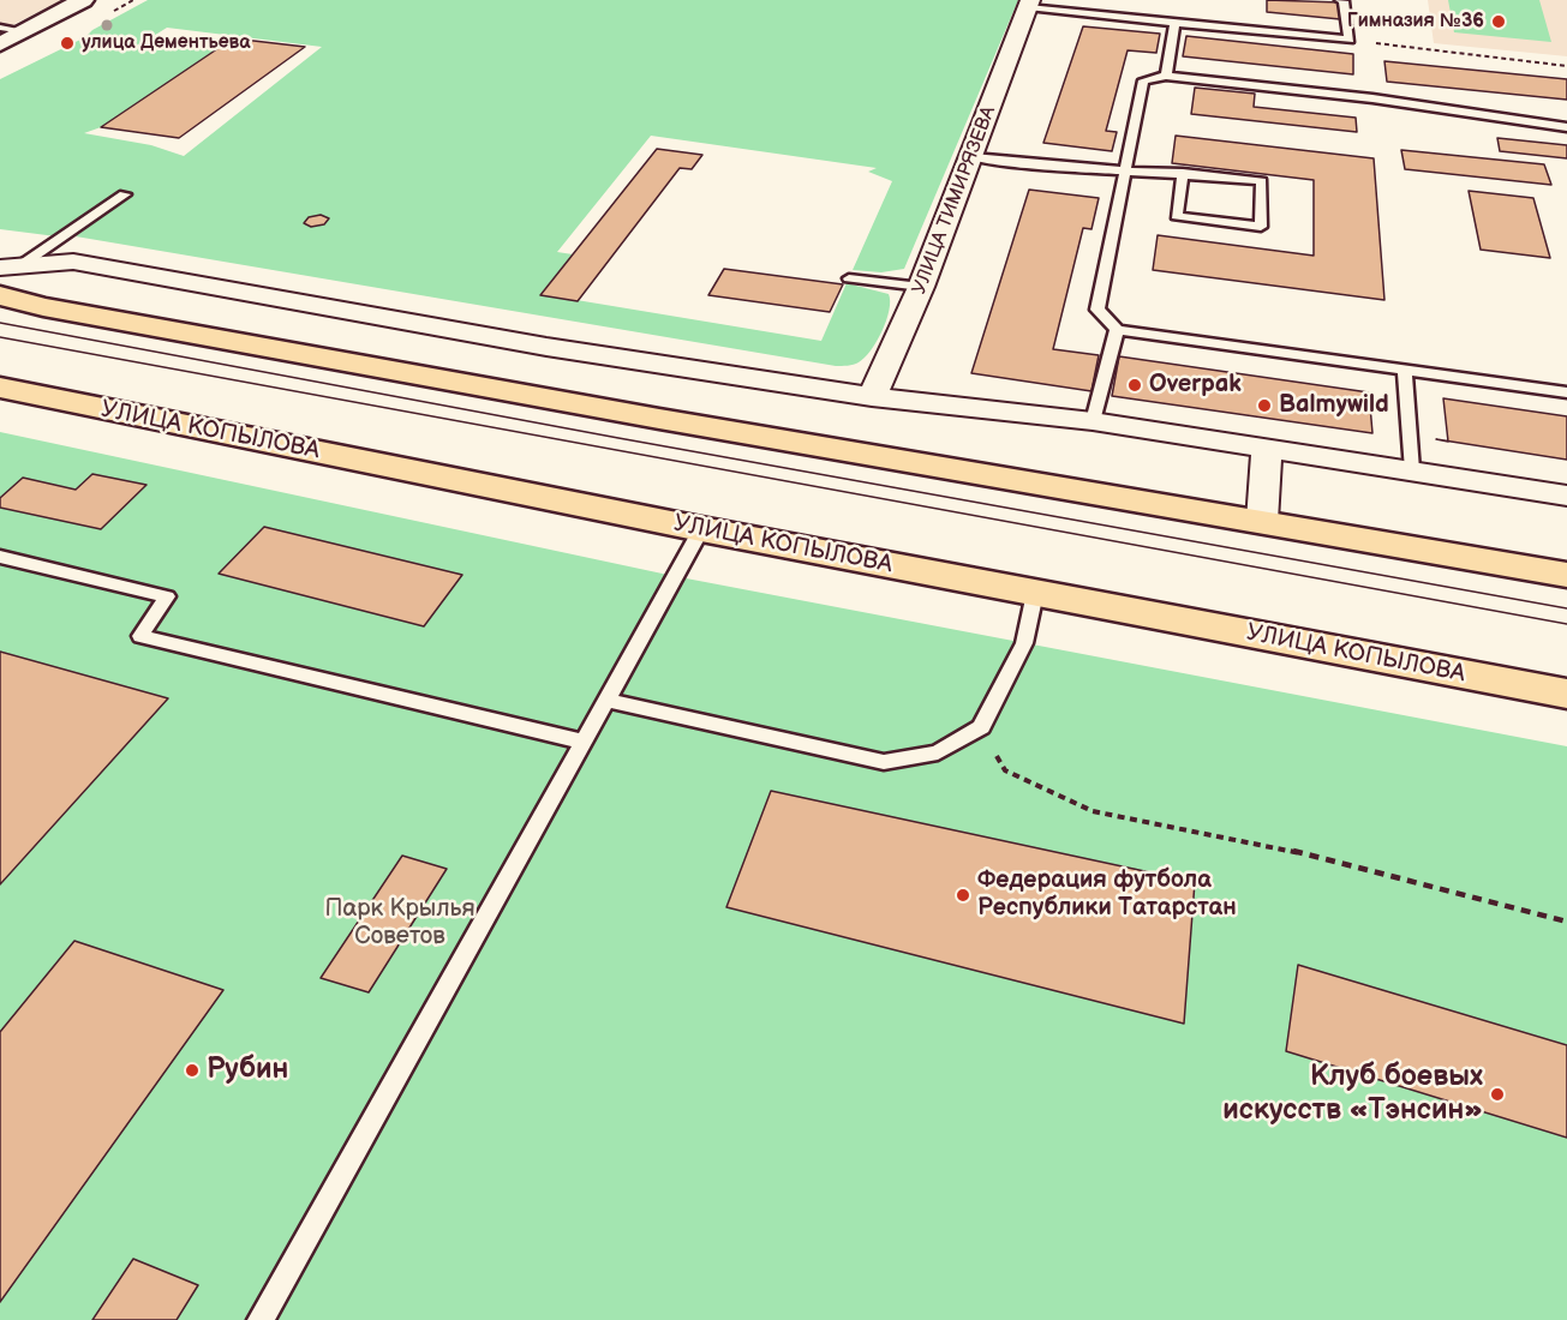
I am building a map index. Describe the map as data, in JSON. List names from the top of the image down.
{
  "streets": {
    "main road": ["УЛИЦА КОПЫЛОВА"],
    "street": ["УЛИЦА ТИМИРЯЗЕВА"]
  },
  "parks": ["Парк Крылья Советов"],
  "places": [
    "Гимназия №36",
    "улица Дементьева",
    "Overpak",
    "Balmywild",
    "Федерация футбола Республики Татарстан",
    "Рубин",
    "Клуб боевых искусств «Тэнсин»"
  ]
}
